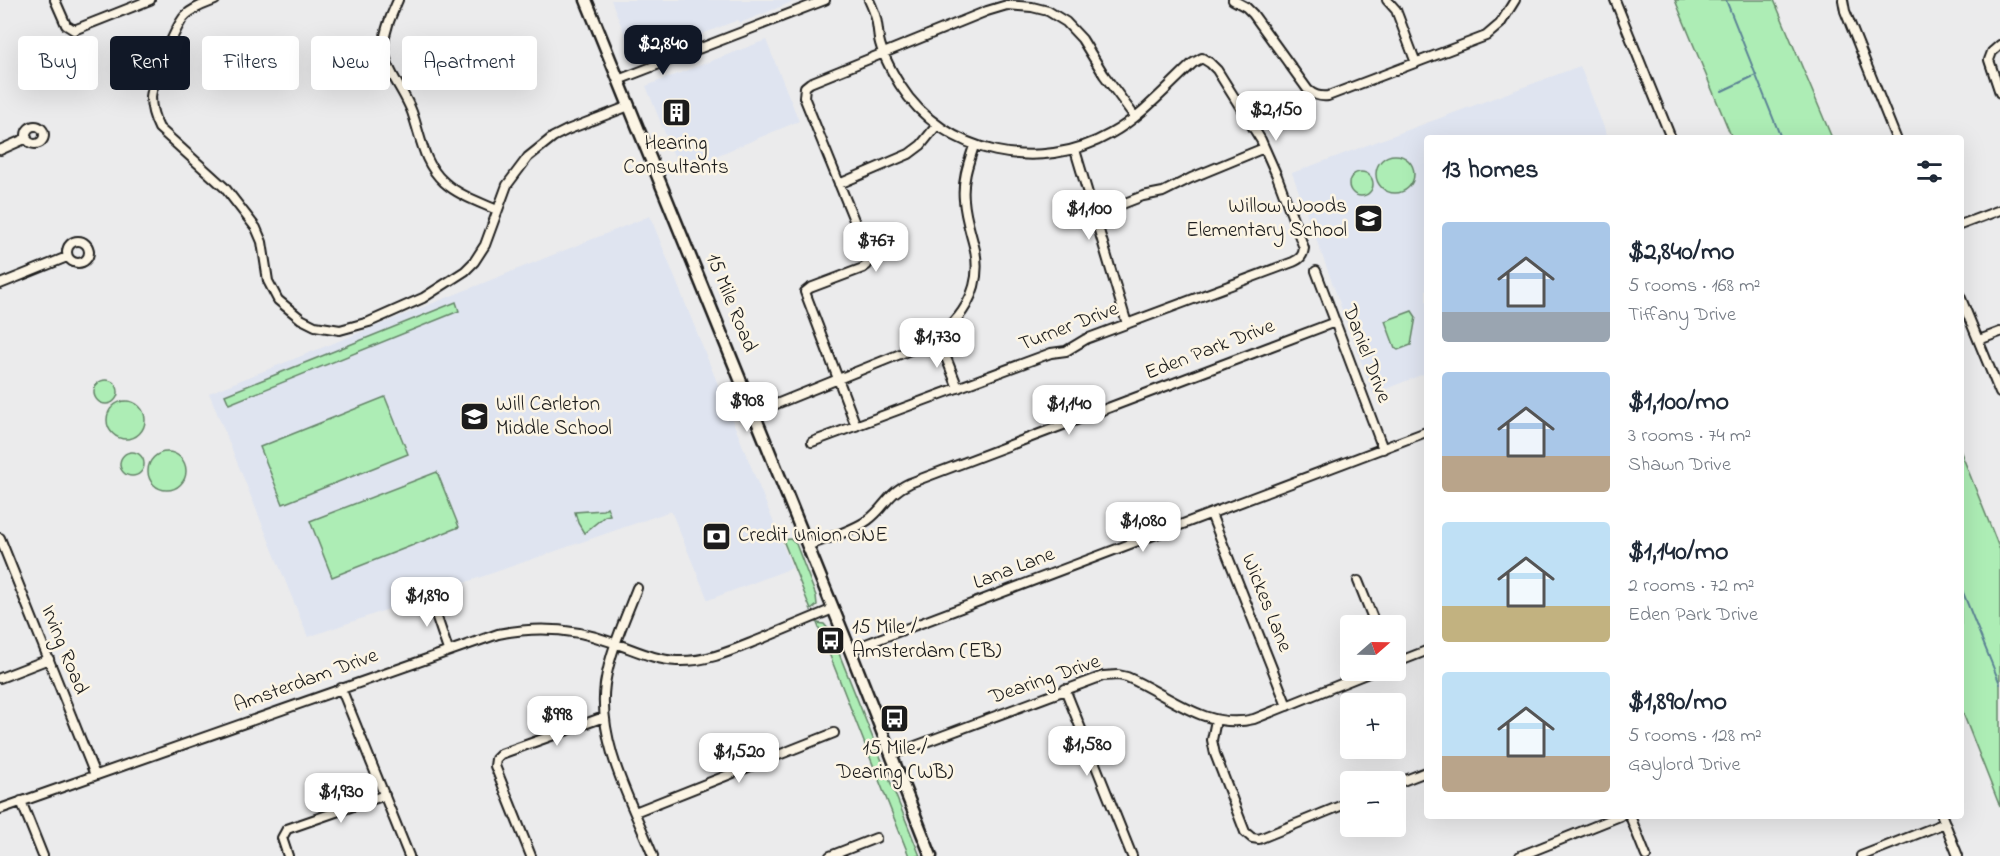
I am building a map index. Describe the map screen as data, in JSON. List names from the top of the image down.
{
  "streets": {
    "main road": ["15 Mile Road"],
    "street": [
      "Turner Drive",
      "Eden Park Drive",
      "Daniel Drive",
      "Lana Lane",
      "Wickes Lane",
      "Irving Road",
      "Dearing Drive",
      "Amsterdam Drive"
    ]
  },
  "crossings": [
    ["15 Mile Road", "Eden Park Drive"],
    ["15 Mile Road", "Lana Lane"],
    ["15 Mile Road", "Dearing Drive"],
    ["15 Mile Road", "Amsterdam Drive"],
    ["Eden Park Drive", "Daniel Drive"],
    ["Daniel Drive", "Lana Lane"],
    ["Lana Lane", "Wickes Lane"],
    ["Wickes Lane", "Dearing Drive"],
    ["Irving Road", "Amsterdam Drive"]
  ],
  "places": {
    "building": ["Hearing Consultants"],
    "school or university": ["Willow Woods Elementary School", "Will Carleton Middle School"],
    "bank": ["Credit Union ONE"],
    "bus stop": ["15 Mile / Amsterdam (EB)", "15 Mile / Dearing (WB)"]
  },
  "north": "right",
  "page": {
    "price": [
      "$2,840",
      "$2,150",
      "$1,100",
      "$767",
      "$1,730",
      "$908",
      "$1,140",
      "$1,080",
      "$1,890",
      "$998",
      "$1,580",
      "$1,520",
      "$1,930"
    ],
    "chip": [
      "Buy",
      "Rent",
      "Filters",
      "New",
      "Apartment"
    ],
    "heading": "13 homes",
    "list": [
      {
        "name": "$2,840/mo",
        "note": "5 rooms · 168 m² · Tiffany Drive"
      },
      {
        "name": "$1,100/mo",
        "note": "3 rooms · 74 m² · Shawn Drive"
      },
      {
        "name": "$1,140/mo",
        "note": "2 rooms · 72 m² · Eden Park Drive"
      },
      {
        "name": "$1,890/mo",
        "note": "5 rooms · 128 m² · Gaylord Drive"
      }
    ],
    "map_buttons": ["+", "−"]
  }
}
